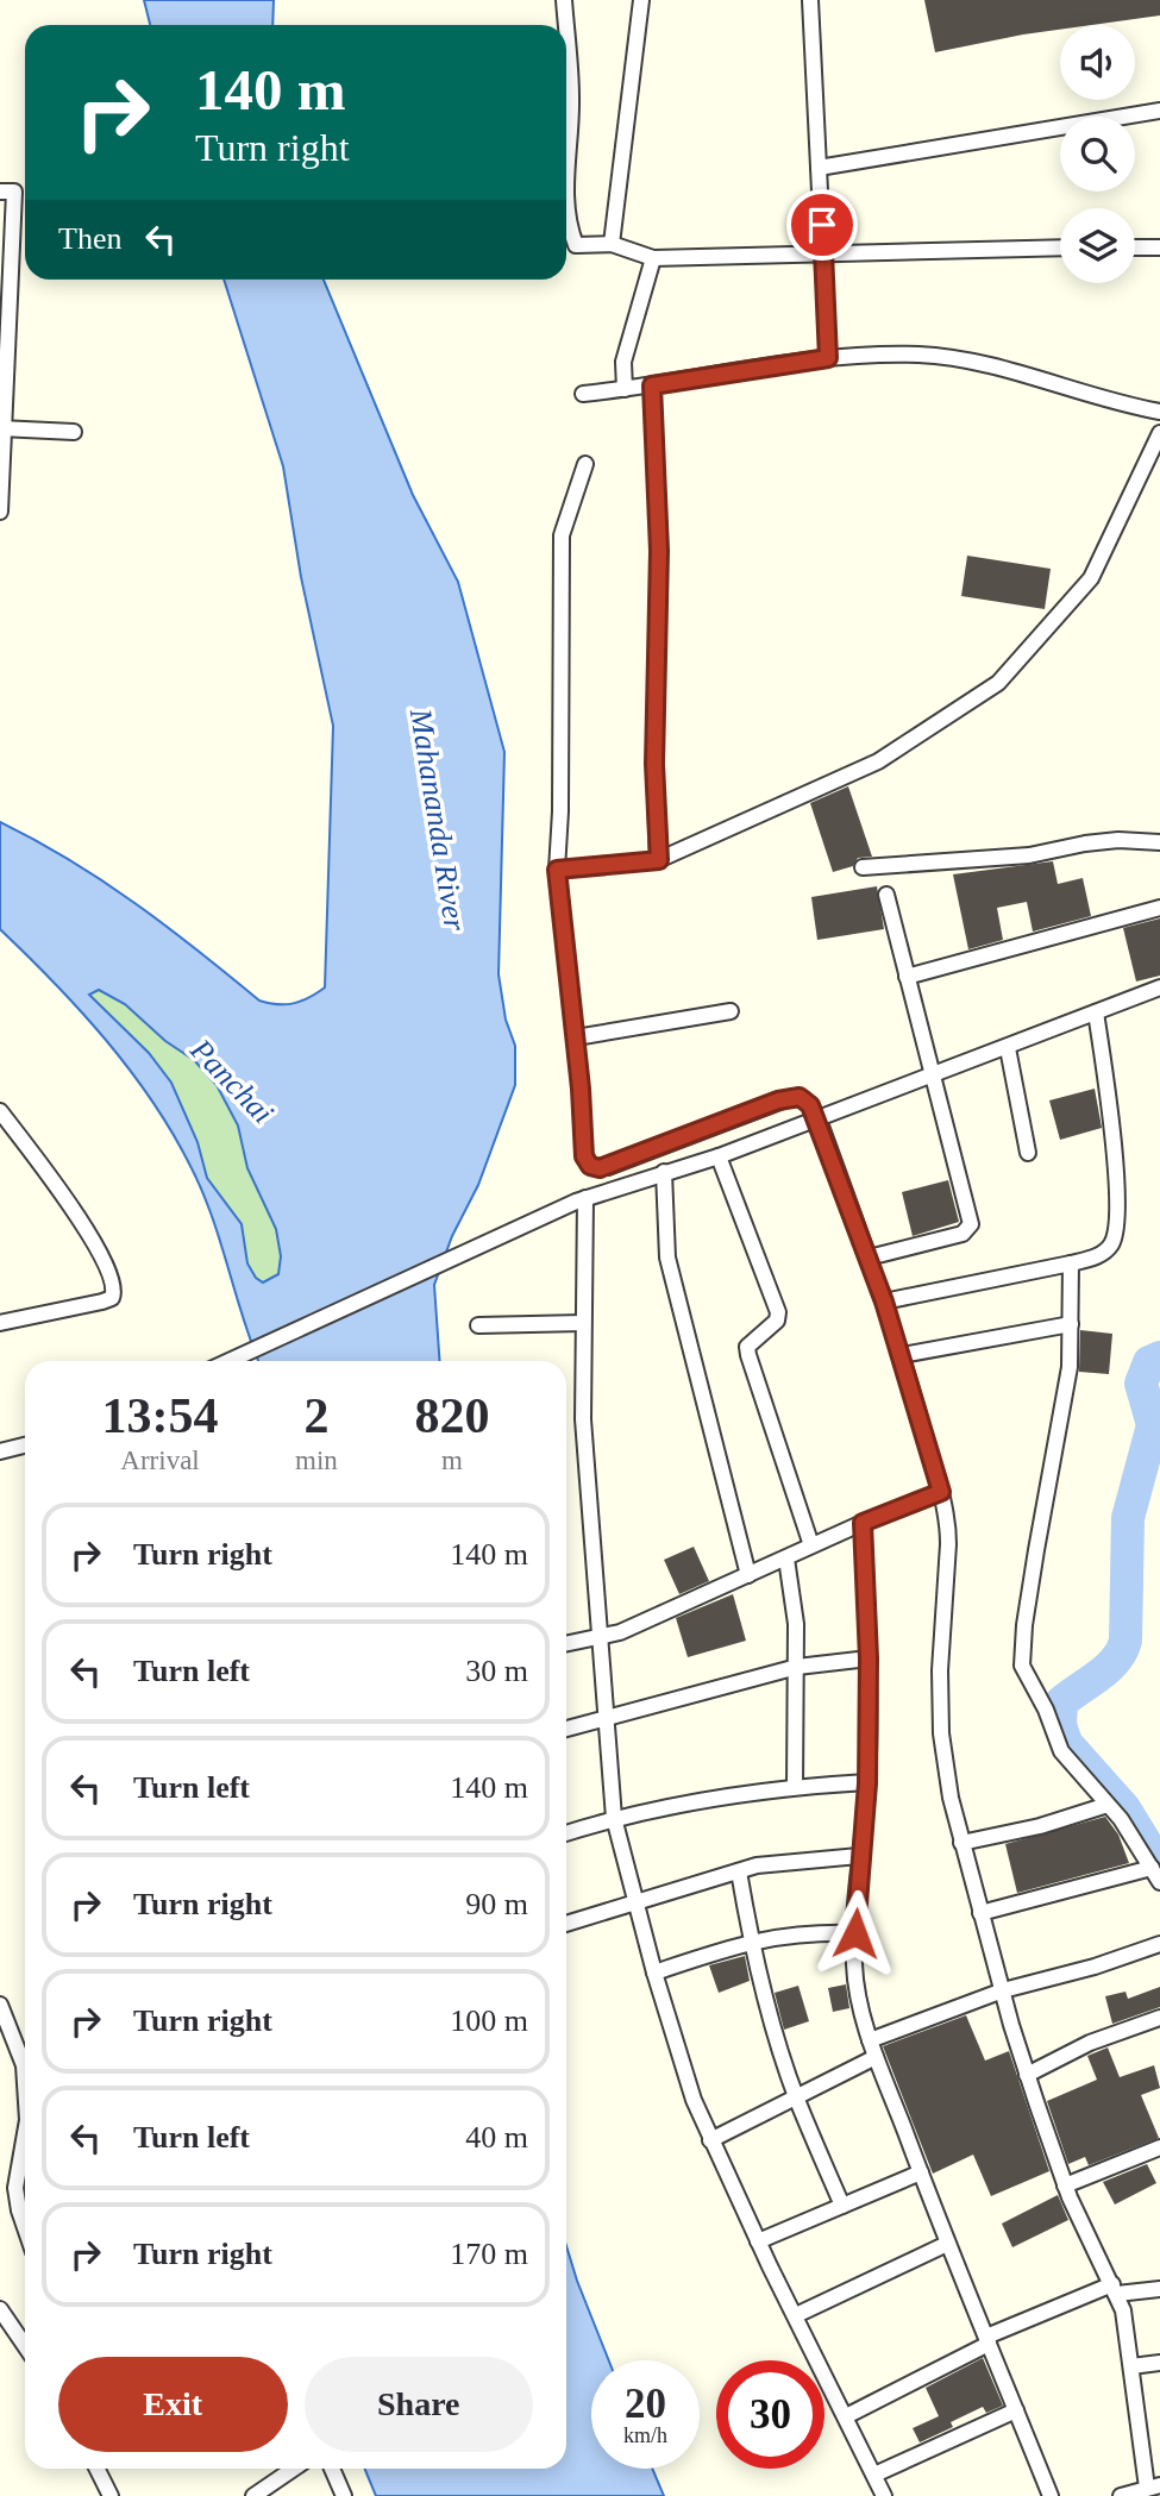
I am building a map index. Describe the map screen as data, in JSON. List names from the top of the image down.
{
  "water": ["Mahananda River", "Panchai"],
  "page": {
    "turn": ["140 m", "Turn right"],
    "then": "Then",
    "eta": [
      "13:54",
      "Arrival",
      "2",
      "min",
      "820",
      "m"
    ],
    "list": [
      {
        "name": "Turn right",
        "value": "140 m"
      },
      {
        "name": "Turn left",
        "value": "30 m"
      },
      {
        "name": "Turn left",
        "value": "140 m"
      },
      {
        "name": "Turn right",
        "value": "90 m"
      },
      {
        "name": "Turn right",
        "value": "100 m"
      },
      {
        "name": "Turn left",
        "value": "40 m"
      },
      {
        "name": "Turn right",
        "value": "170 m"
      }
    ],
    "buttons": ["Exit", "Share"],
    "speed": "20 km/h",
    "limit": "30"
  }
}
